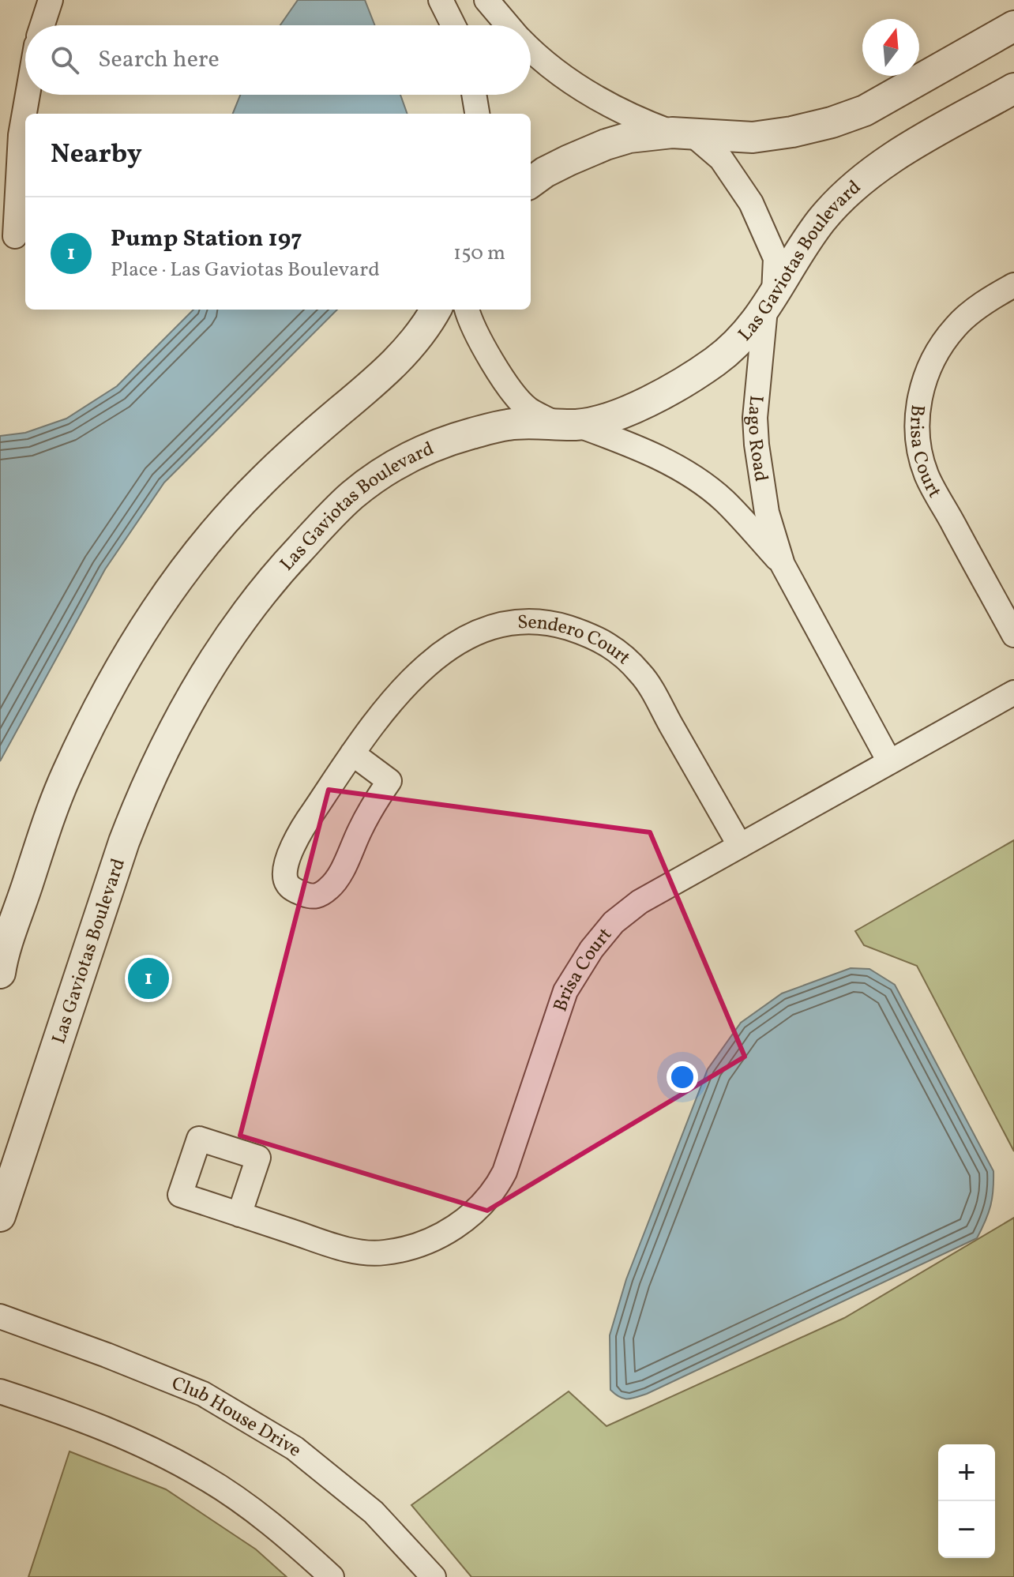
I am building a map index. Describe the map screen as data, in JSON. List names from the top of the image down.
{
  "streets": {
    "street": [
      "Las Gaviotas Boulevard",
      "Lago Road",
      "Brisa Court",
      "Sendero Court",
      "Club House Drive"
    ]
  },
  "crossings": [
    ["Las Gaviotas Boulevard", "Lago Road"],
    ["Lago Road", "Brisa Court"],
    ["Brisa Court", "Sendero Court"]
  ],
  "north": "top",
  "page": {
    "search": "Search here",
    "heading": "Nearby",
    "list": [
      {
        "mark": "1",
        "name": "Pump Station 197",
        "note": "Place · Las Gaviotas Boulevard",
        "value": "150 m"
      }
    ],
    "pins": "1",
    "map_buttons": ["+", "−"]
  }
}
